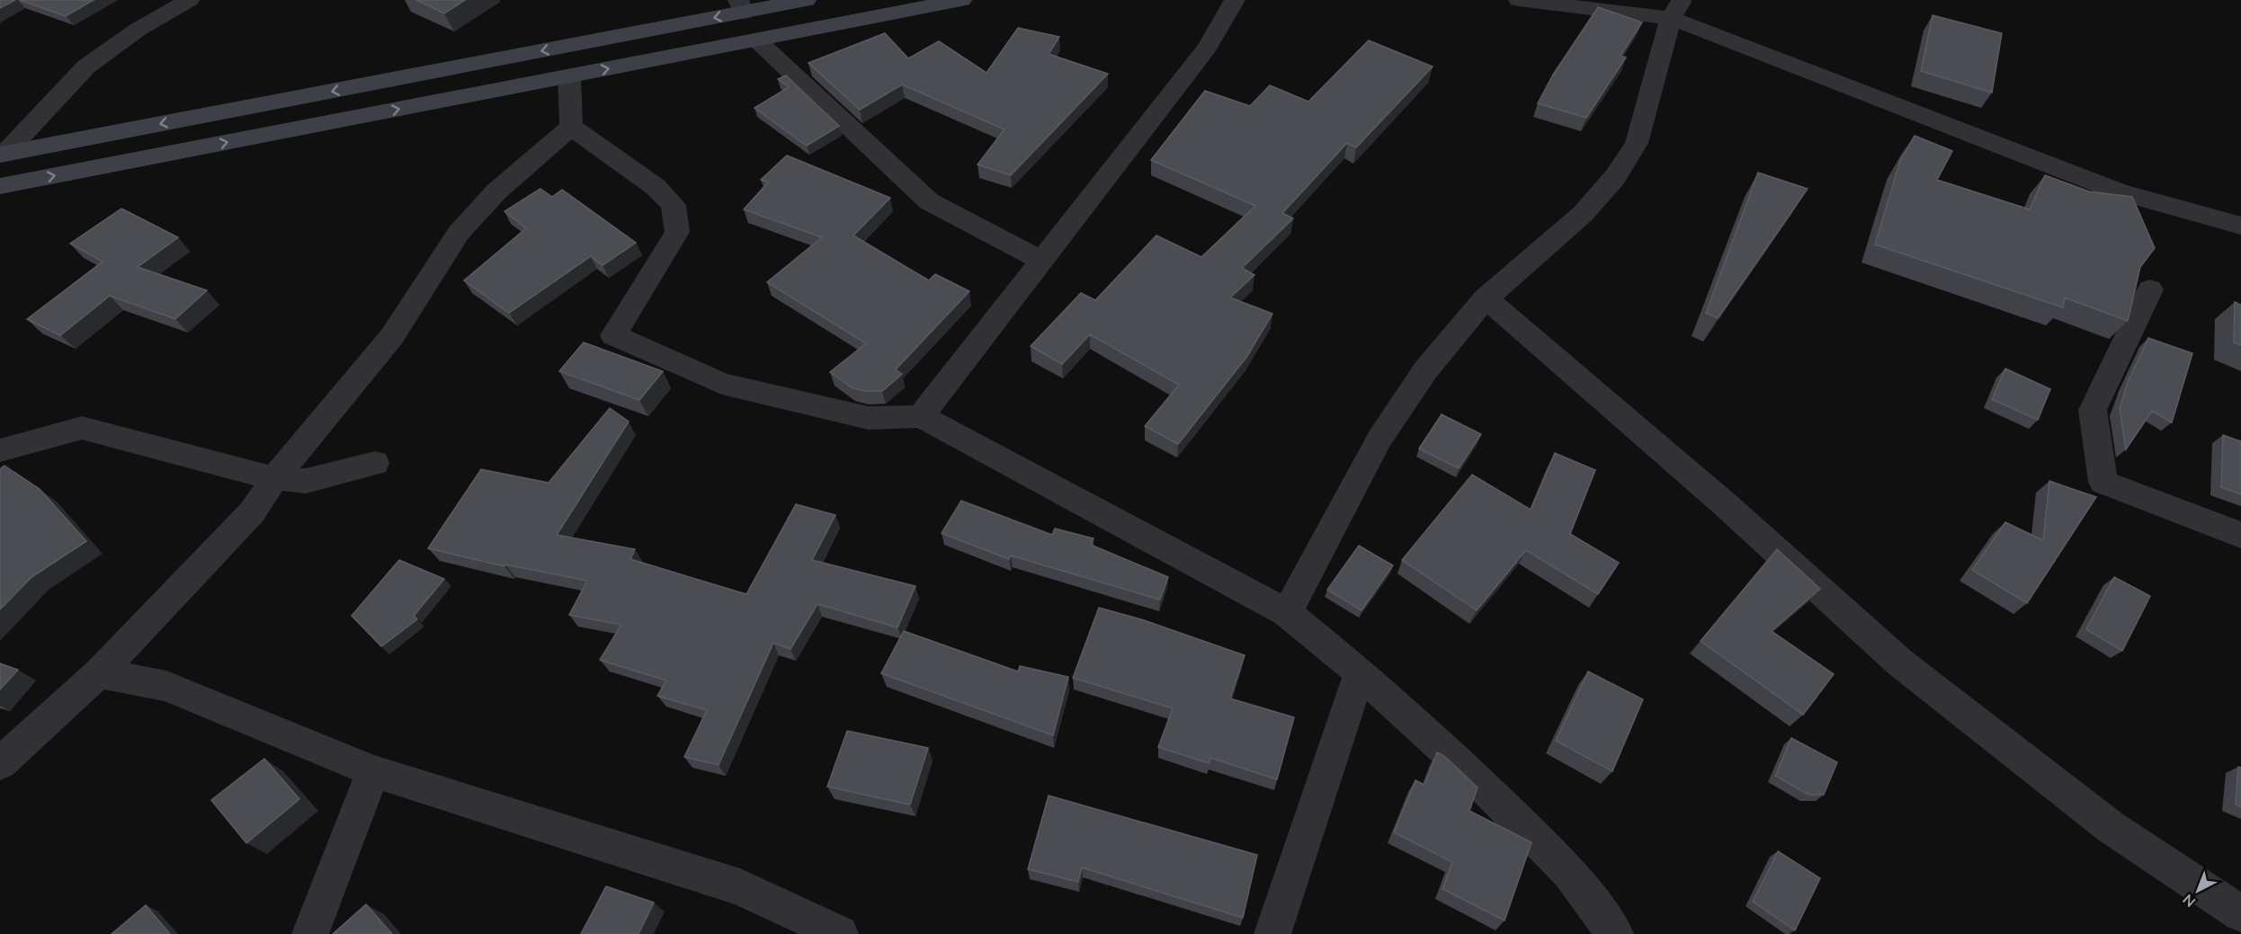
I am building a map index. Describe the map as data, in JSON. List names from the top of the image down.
{
  "north": "bottom left"
}
